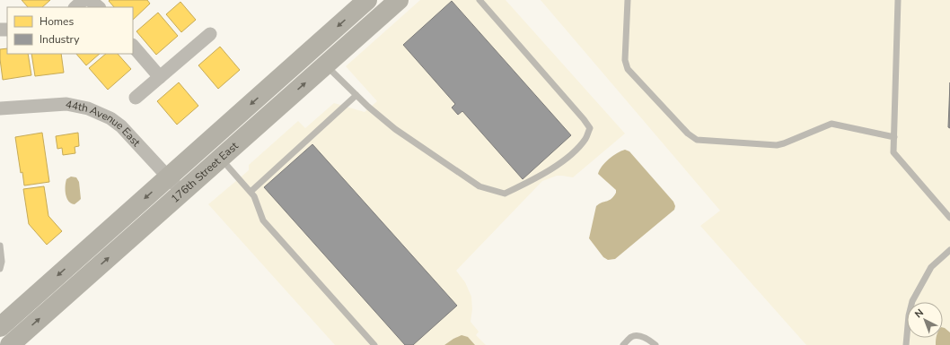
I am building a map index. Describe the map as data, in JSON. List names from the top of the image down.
{
  "streets": {
    "main road": ["176th Street East"],
    "street": ["44th Avenue East"]
  },
  "crossings": [
    ["44th Avenue East", "176th Street East"]
  ],
  "legend": ["Homes", "Industry"],
  "north": "top left"
}
